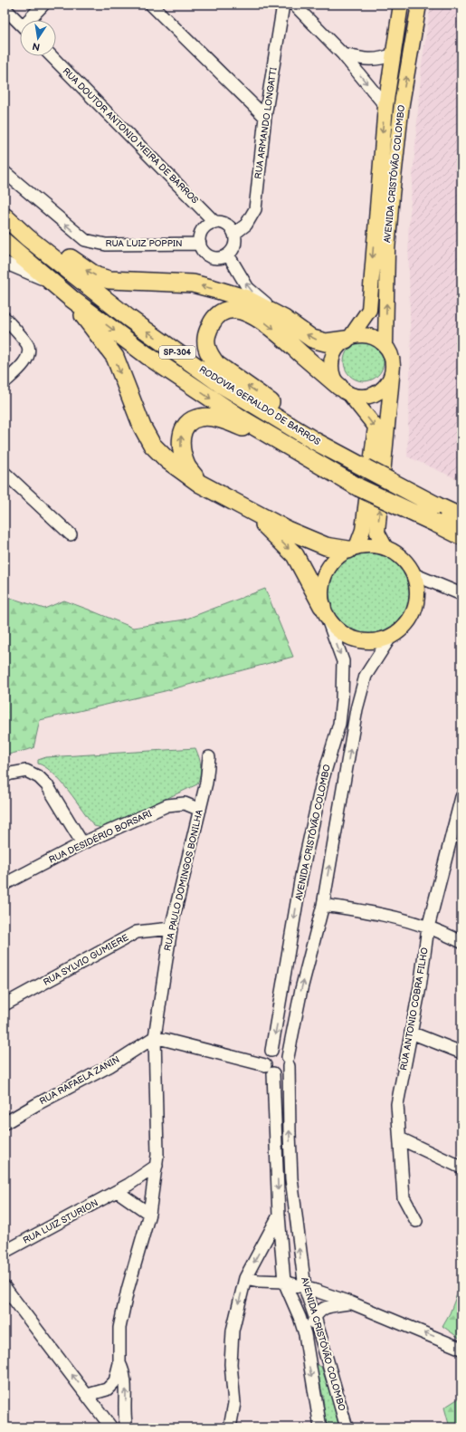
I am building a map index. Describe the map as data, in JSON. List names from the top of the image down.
{
  "streets": {
    "highway": ["SP-304", "RODOVIA GERALDO DE BARROS"],
    "main road": ["AVENIDA CRISTÓVÃO COLOMBO"],
    "street": [
      "RUA ARMANDO LONGATTI",
      "RUA DOUTOR ANTONIO MEIRA DE BARROS",
      "RUA LUIZ POPPIN",
      "RUA DESIDÉRIO BORSARI",
      "RUA PAULO DOMINGOS BONILHA",
      "RUA SYLVIO GUMIERE",
      "RUA ANTONIO COBRA FILHO",
      "RUA RAFAELA ZANIN",
      "RUA LUIZ STURION"
    ]
  },
  "crossings": [
    ["RUA ARMANDO LONGATTI", "RUA DOUTOR ANTONIO MEIRA DE BARROS"],
    ["RUA ARMANDO LONGATTI", "RUA LUIZ POPPIN"],
    ["RUA DOUTOR ANTONIO MEIRA DE BARROS", "RUA LUIZ POPPIN"],
    ["RUA DESIDÉRIO BORSARI", "RUA PAULO DOMINGOS BONILHA"],
    ["RUA PAULO DOMINGOS BONILHA", "RUA SYLVIO GUMIERE"],
    ["RUA PAULO DOMINGOS BONILHA", "RUA RAFAELA ZANIN"],
    ["RUA PAULO DOMINGOS BONILHA", "RUA LUIZ STURION"]
  ],
  "one_way": ["RUA LUIZ POPPIN"],
  "north": "bottom"
}
